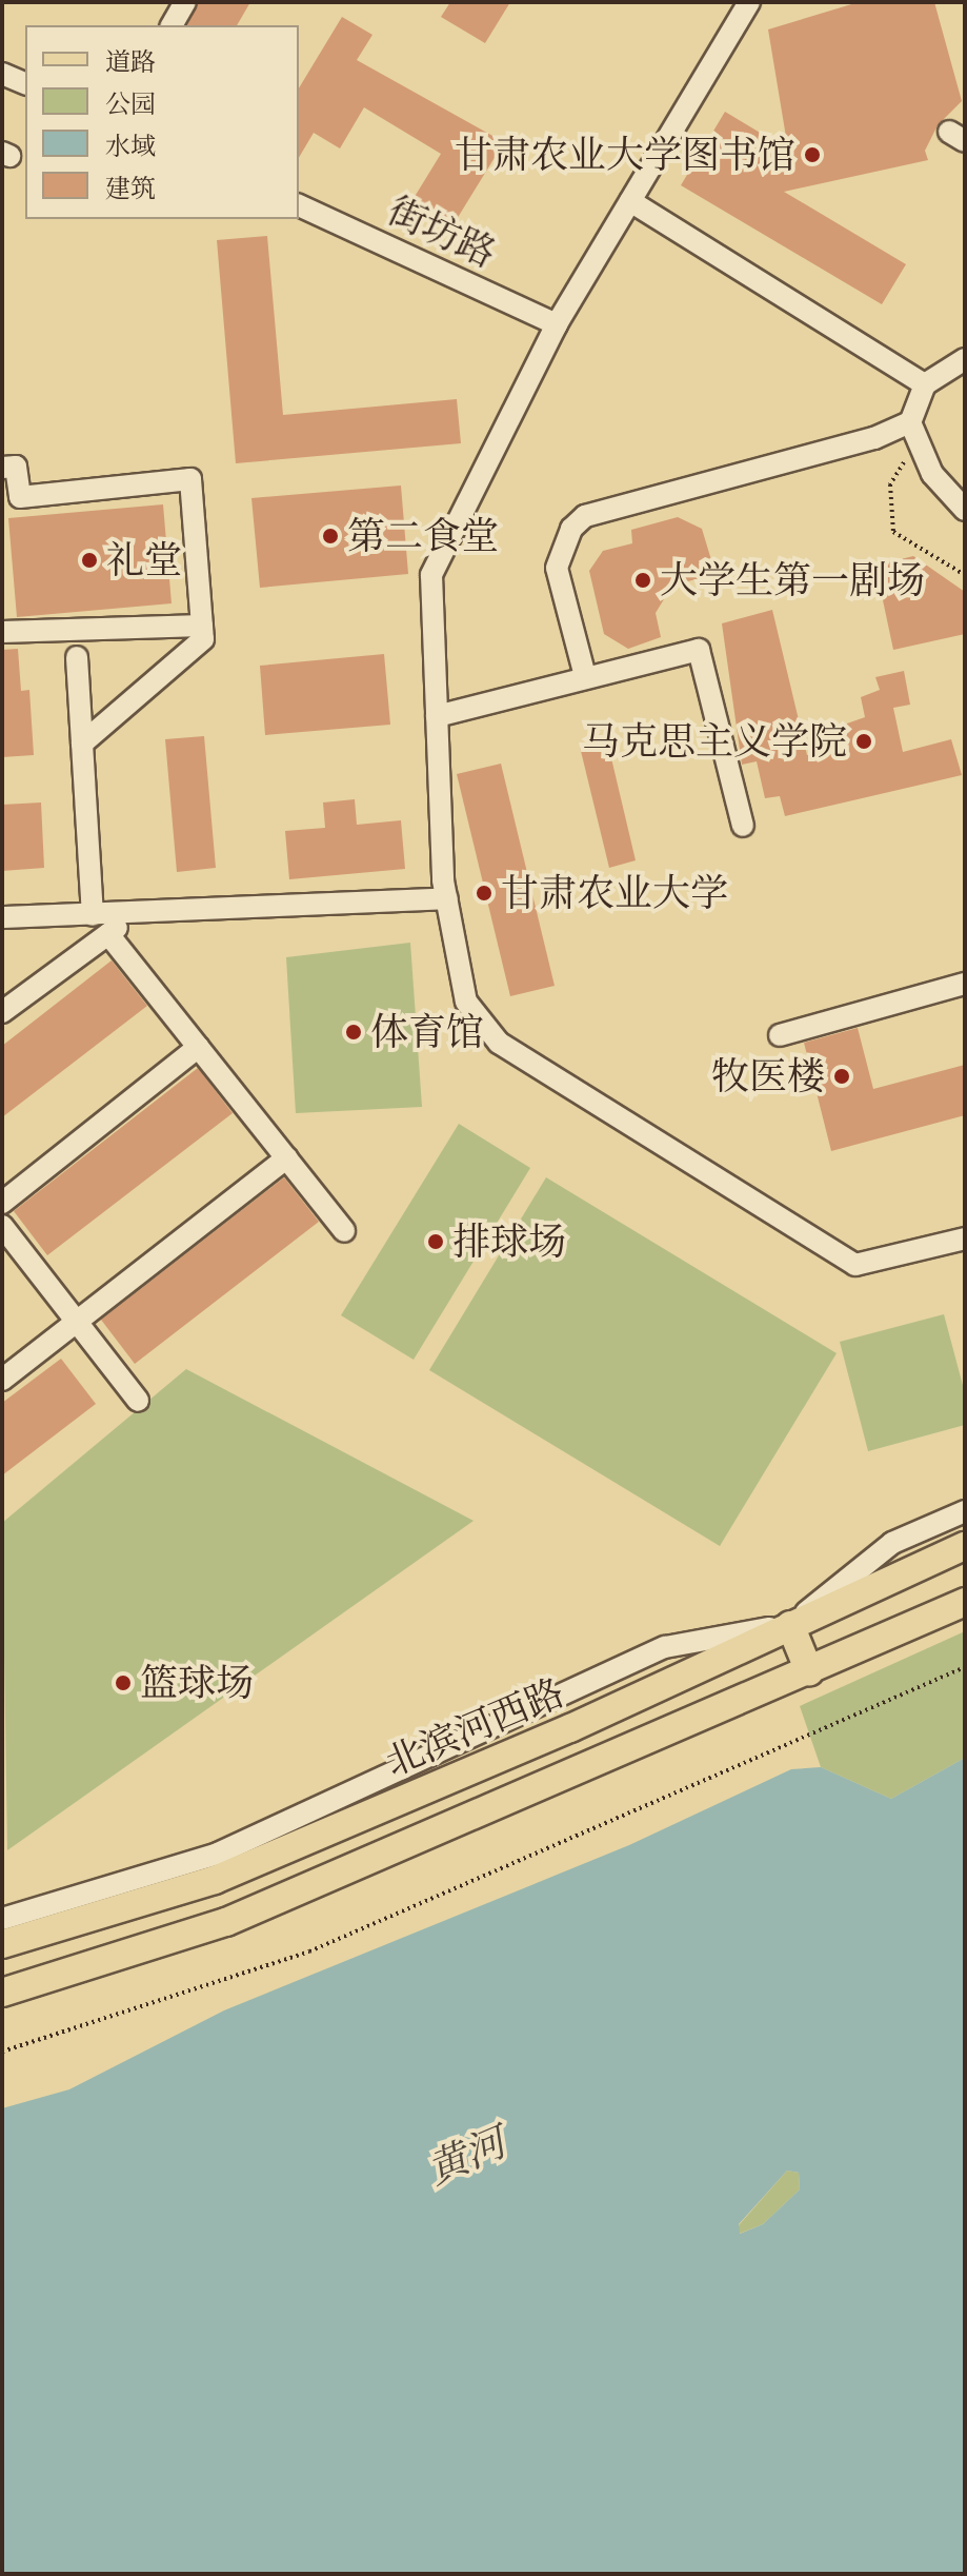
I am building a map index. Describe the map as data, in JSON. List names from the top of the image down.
{
  "streets": {
    "main road": ["北滨河西路"],
    "street": ["街坊路"]
  },
  "water": ["黄河"],
  "places": [
    "甘肃农业大学图书馆",
    "第二食堂",
    "礼堂",
    "大学生第一剧场",
    "马克思主义学院",
    "甘肃农业大学",
    "体育馆",
    "牧医楼",
    "排球场",
    "篮球场"
  ],
  "legend": [
    "道路",
    "公园",
    "水域",
    "建筑"
  ]
}
